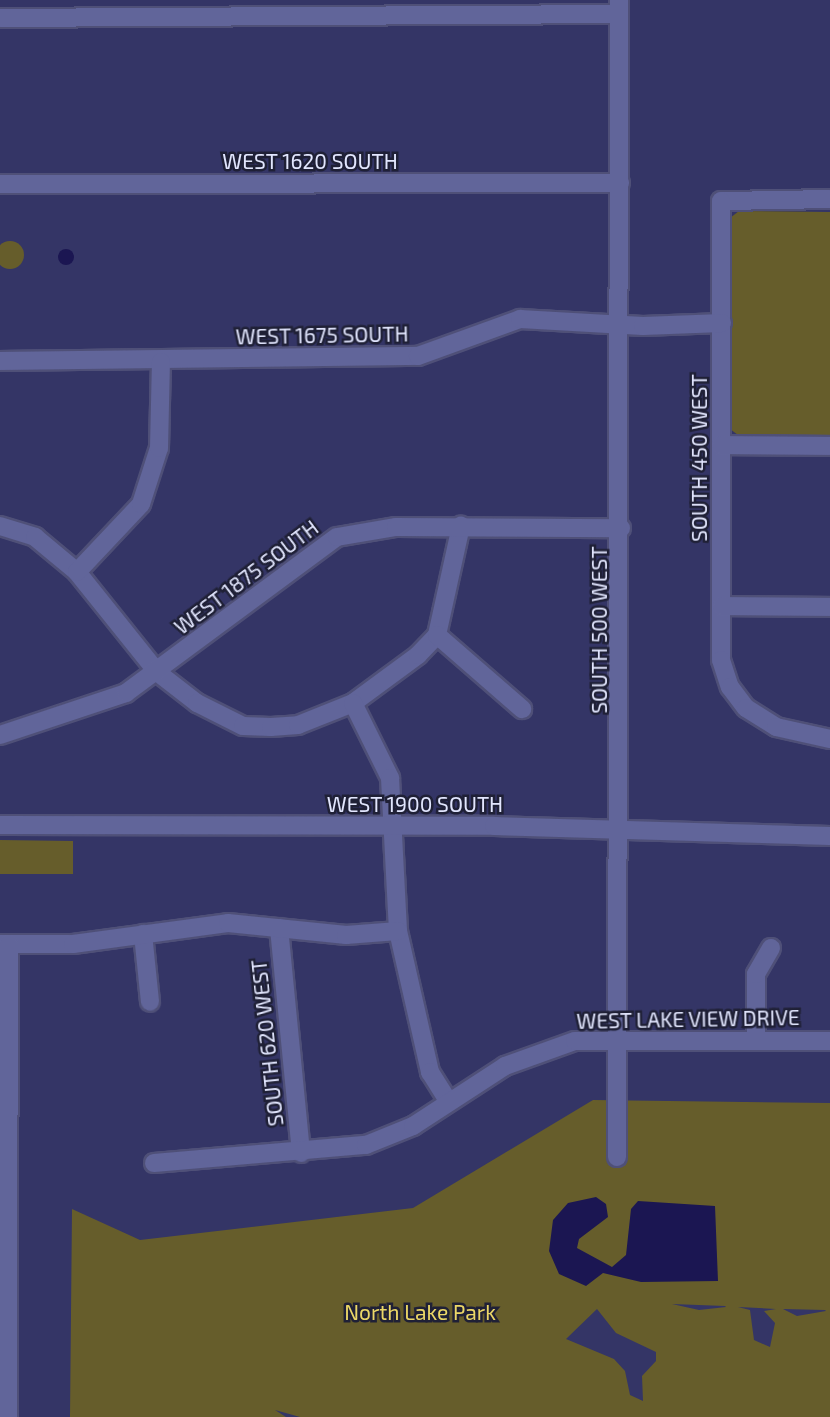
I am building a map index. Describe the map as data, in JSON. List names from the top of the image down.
{
  "streets": {
    "street": [
      "WEST 1620 SOUTH",
      "WEST 1675 SOUTH",
      "SOUTH 450 WEST",
      "WEST 1875 SOUTH",
      "SOUTH 500 WEST",
      "WEST 1900 SOUTH",
      "WEST LAKE VIEW DRIVE",
      "SOUTH 620 WEST"
    ]
  },
  "crossings": [
    ["WEST 1620 SOUTH", "SOUTH 500 WEST"],
    ["WEST 1675 SOUTH", "SOUTH 450 WEST"],
    ["WEST 1675 SOUTH", "SOUTH 500 WEST"],
    ["WEST 1875 SOUTH", "SOUTH 500 WEST"],
    ["SOUTH 500 WEST", "WEST 1900 SOUTH"],
    ["SOUTH 500 WEST", "WEST LAKE VIEW DRIVE"],
    ["WEST LAKE VIEW DRIVE", "SOUTH 620 WEST"]
  ],
  "parks": ["North Lake Park"]
}
